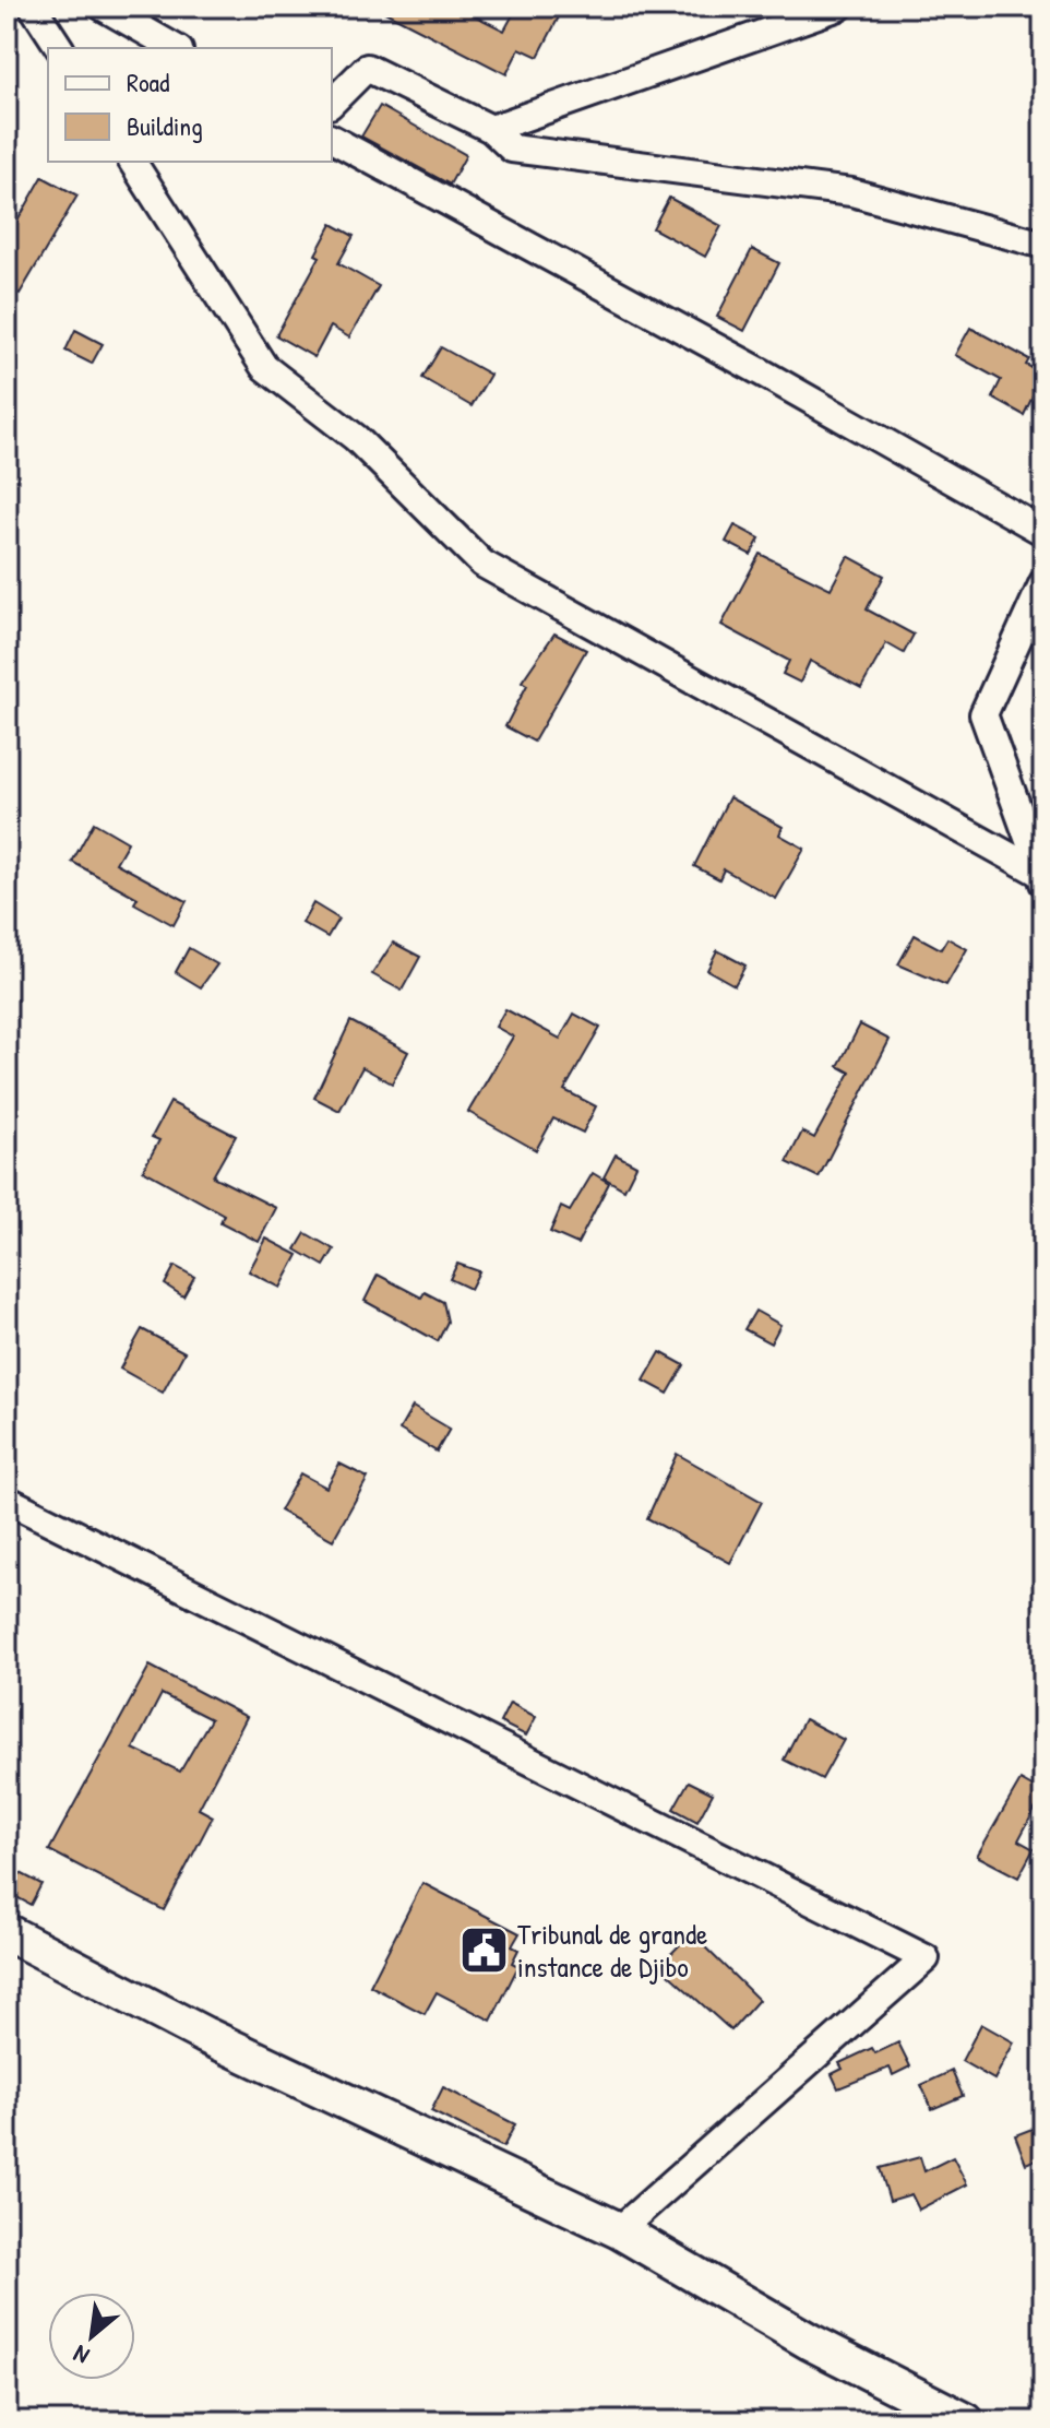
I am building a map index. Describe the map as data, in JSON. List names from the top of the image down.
{
  "places": {
    "public building": ["Tribunal de grande instance de Djibo"]
  },
  "legend": ["Road", "Building"],
  "north": "bottom left"
}
